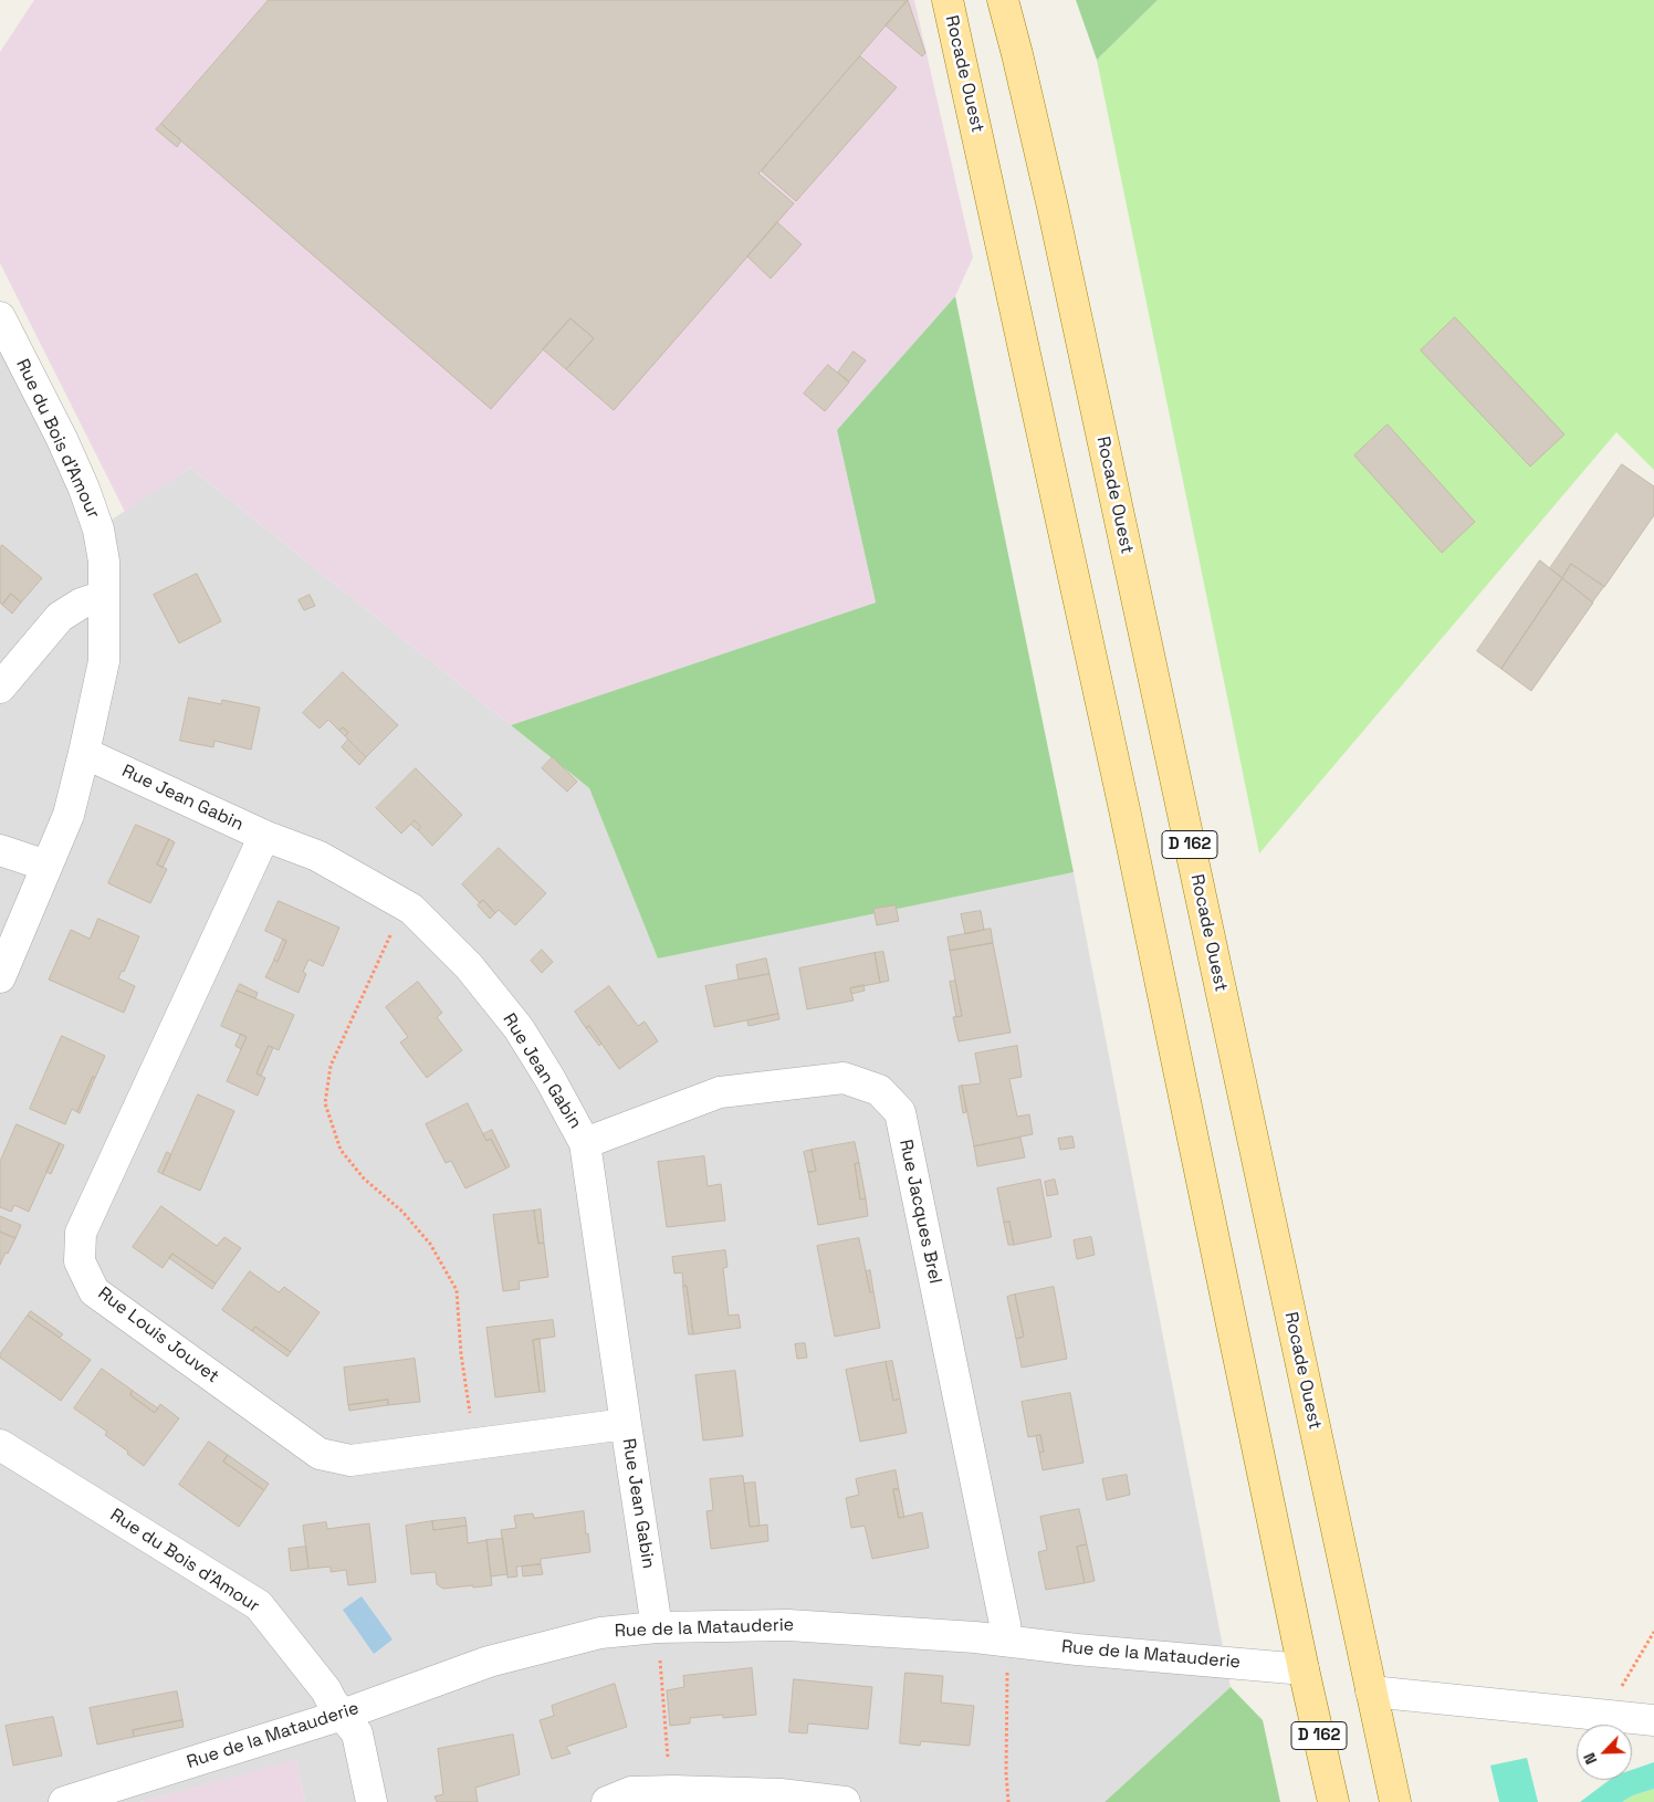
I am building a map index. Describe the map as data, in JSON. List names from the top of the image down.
{
  "streets": {
    "main road": ["Rocade Ouest", "D 162"],
    "street": [
      "Rue du Bois d'Amour",
      "Rue Jean Gabin",
      "Rue Jacques Brel",
      "Rue Louis Jouvet",
      "Rue de la Matauderie"
    ]
  },
  "crossings": [
    ["Rocade Ouest", "Rue de la Matauderie"],
    ["Rue du Bois d'Amour", "Rue Jean Gabin"],
    ["Rue du Bois d'Amour", "Rue de la Matauderie"],
    ["Rue Jean Gabin", "Rue Jacques Brel"],
    ["Rue Jean Gabin", "Rue Louis Jouvet"],
    ["Rue Jean Gabin", "Rue de la Matauderie"],
    ["Rue Jacques Brel", "Rue de la Matauderie"]
  ],
  "north": "bottom left"
}
